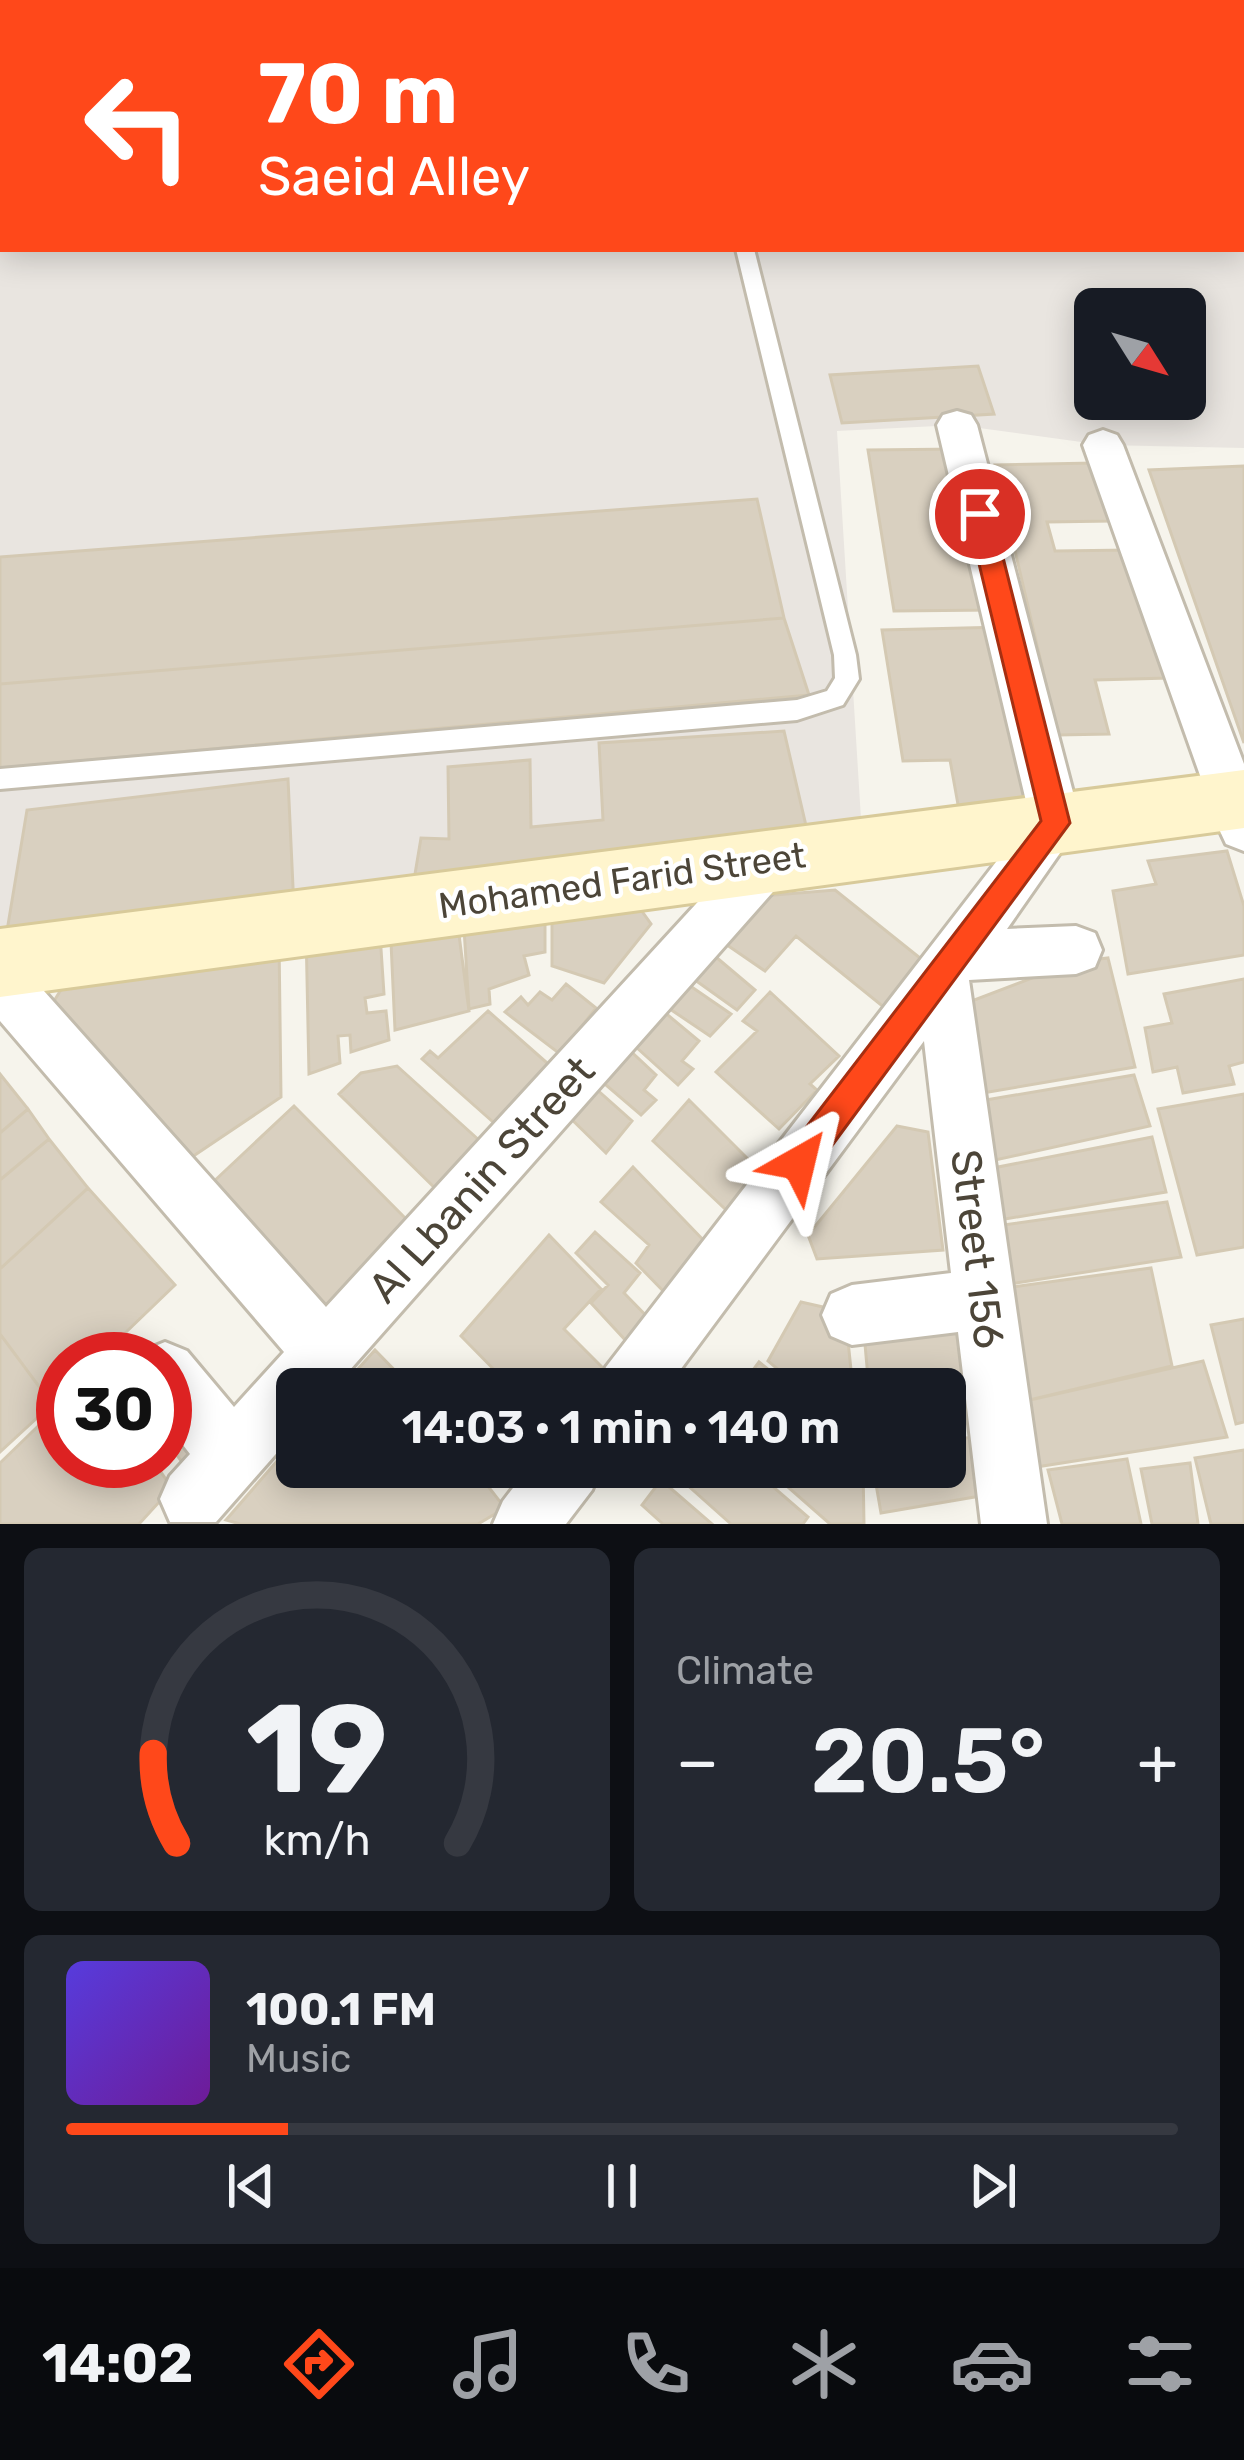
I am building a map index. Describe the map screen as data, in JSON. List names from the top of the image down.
{
  "streets": {
    "street": ["Mohamed Farid Street", "Al Lbanin Street", "Street 156"]
  },
  "crossings": [
    ["Mohamed Farid Street", "Al Lbanin Street"]
  ],
  "north": "bottom right",
  "page": {
    "turn": ["70 m", "Saeid Alley"],
    "limit": "30",
    "trip": "14:03 · 1 min · 140 m",
    "tile": "Climate",
    "heat": ["−", "20.5°", "+"],
    "song": ["100.1 FM", "Music"],
    "tabs": "14:02",
    "gauge": ["19", "km/h"]
  }
}
